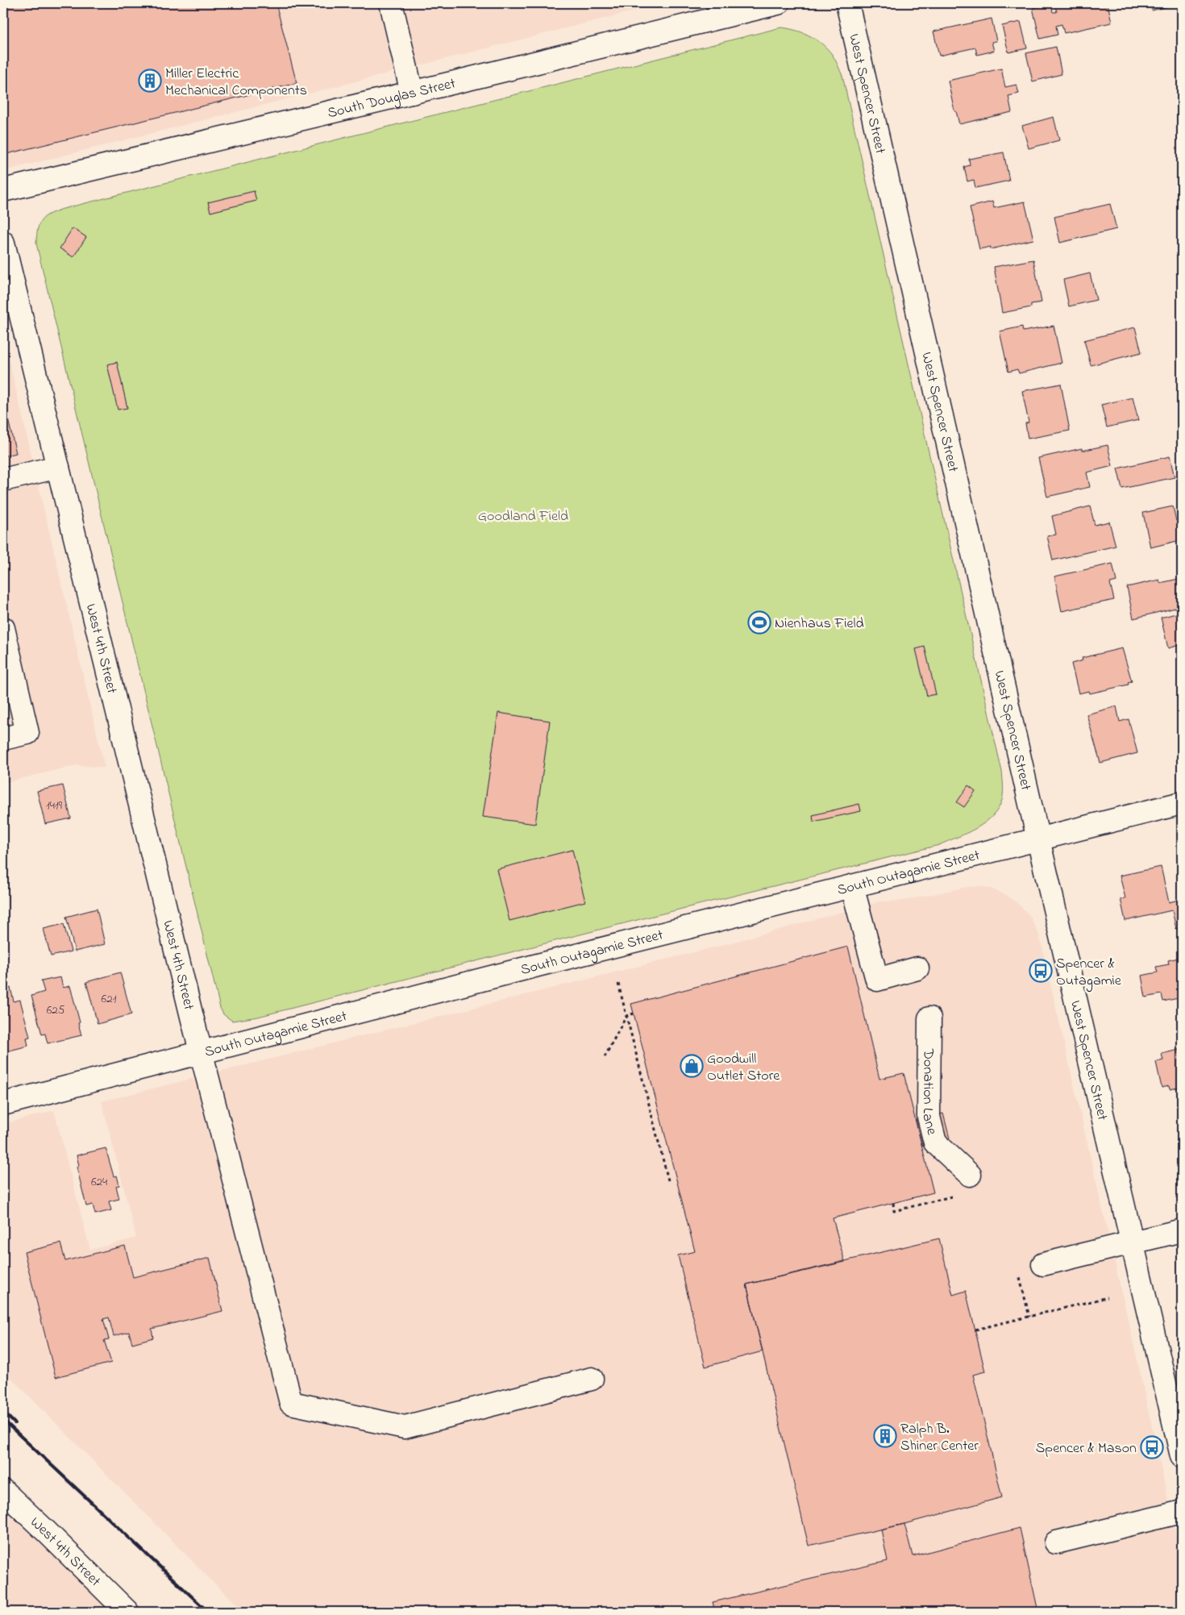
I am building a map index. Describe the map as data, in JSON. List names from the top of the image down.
{
  "streets": {
    "street": [
      "West Spencer Street",
      "South Douglas Street",
      "West 4th Street",
      "South Outagamie Street",
      "Donation Lane"
    ]
  },
  "crossings": [
    ["West Spencer Street", "South Outagamie Street"],
    ["West 4th Street", "South Outagamie Street"]
  ],
  "parks": ["Goodland Field"],
  "places": {
    "building": ["Miller Electric Mechanical Components", "Ralph B. Shiner Center"],
    "sports": ["Nienhaus Field"],
    "bus stop": ["Spencer & Outagamie", "Spencer & Mason"],
    "shop": ["Goodwill Outlet Store"]
  },
  "house_numbers": [
    "1419",
    "621",
    "625",
    "624"
  ]
}
